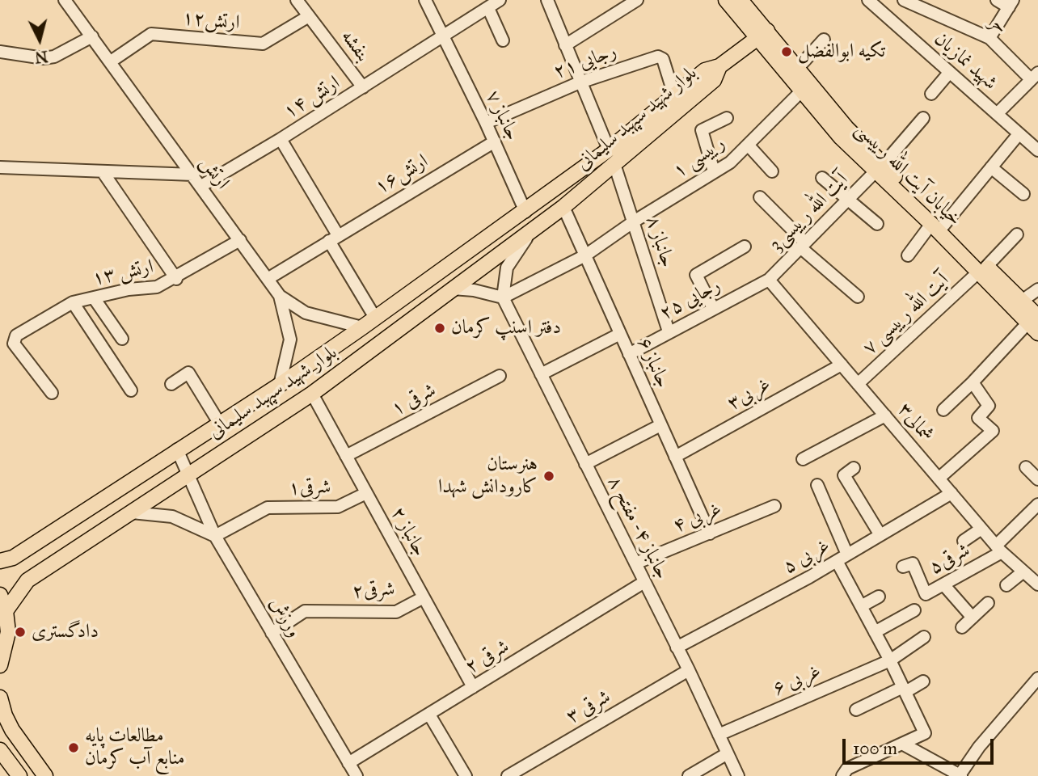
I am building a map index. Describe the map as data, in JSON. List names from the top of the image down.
{
  "streets": {
    "main road": ["بلوار شهید سپهبد سلیمانی", "خیابان آیت الله رییسی"],
    "street": [
      "ارتش۱۲",
      "حر",
      "بنفشه",
      "شهید نمازیان",
      "رجایی ۲۱",
      "ارتش ۱۴",
      "جانباز ۷",
      "رییسی ۱",
      "ارتش",
      "ارتش۱۶",
      "آیت الله رییسی3",
      "جانباز ۸",
      "ارتش ۱۳",
      "رجایی ۲۵",
      "آیت الله رییسی ۷",
      "جانباز ۶",
      "غربی۳",
      "شرقی ۱",
      "شمالی۳",
      "شرقی۱",
      "غربی ۴",
      "جانباز ۴- مفتح ۸",
      "جانباز ۲",
      "غربی ۵",
      "شرقی۵",
      "شرقی۲",
      "ورزش",
      "شرقی ۲",
      "غربی ۶",
      "شرقی ۳"
    ]
  },
  "crossings": [
    ["ارتش۱۲", "بنفشه"],
    ["ارتش۱۲", "ارتش"],
    ["بنفشه", "ارتش ۱۴"],
    ["رجایی ۲۱", "جانباز ۷"],
    ["رجایی ۲۱", "بلوار شهید سپهبد سلیمانی"],
    ["ارتش ۱۴", "جانباز ۷"],
    ["ارتش ۱۴", "ارتش"],
    ["جانباز ۷", "بلوار شهید سپهبد سلیمانی"],
    ["جانباز ۷", "ارتش۱۶"],
    ["بلوار شهید سپهبد سلیمانی", "ارتش"],
    ["بلوار شهید سپهبد سلیمانی", "جانباز ۸"],
    ["بلوار شهید سپهبد سلیمانی", "جانباز ۶"],
    ["بلوار شهید سپهبد سلیمانی", "جانباز ۲"],
    ["بلوار شهید سپهبد سلیمانی", "ورزش"],
    ["رییسی ۱", "خیابان آیت الله رییسی"],
    ["رییسی ۱", "جانباز ۸"],
    ["رییسی ۱", "جانباز ۶"],
    ["رییسی ۱", "جانباز ۴- مفتح ۸"],
    ["ارتش", "ارتش۱۶"],
    ["ارتش", "ارتش ۱۳"],
    ["خیابان آیت الله رییسی", "آیت الله رییسی3"],
    ["خیابان آیت الله رییسی", "آیت الله رییسی ۷"],
    ["آیت الله رییسی3", "رجایی ۲۵"],
    ["آیت الله رییسی3", "شمالی۳"],
    ["جانباز ۸", "رجایی ۲۵"],
    ["رجایی ۲۵", "جانباز ۶"],
    ["رجایی ۲۵", "شمالی۳"],
    ["آیت الله رییسی ۷", "شمالی۳"],
    ["جانباز ۶", "غربی۳"],
    ["جانباز ۶", "غربی ۴"],
    ["غربی۳", "شمالی۳"],
    ["شرقی ۱", "جانباز ۲"],
    ["شمالی۳", "غربی ۵"],
    ["شمالی۳", "شرقی۵"],
    ["شرقی۱", "جانباز ۲"],
    ["شرقی۱", "ورزش"],
    ["غربی ۴", "جانباز ۴- مفتح ۸"],
    ["جانباز ۴- مفتح ۸", "غربی ۵"],
    ["جانباز ۴- مفتح ۸", "شرقی ۲"],
    ["جانباز ۴- مفتح ۸", "غربی ۶"],
    ["جانباز ۴- مفتح ۸", "شرقی ۳"],
    ["جانباز ۲", "شرقی۲"],
    ["جانباز ۲", "شرقی ۲"],
    ["شرقی۲", "ورزش"],
    ["ورزش", "شرقی ۲"]
  ],
  "places": [
    "تکیه ابوالفضل",
    "دفتر اسنپ کرمان",
    "هنرستان کارودانش شهدا",
    "دادگستری",
    "مطالعات پایه منابع آب کرمان"
  ],
  "scale_bar": "100 m",
  "north": "bottom"
}
